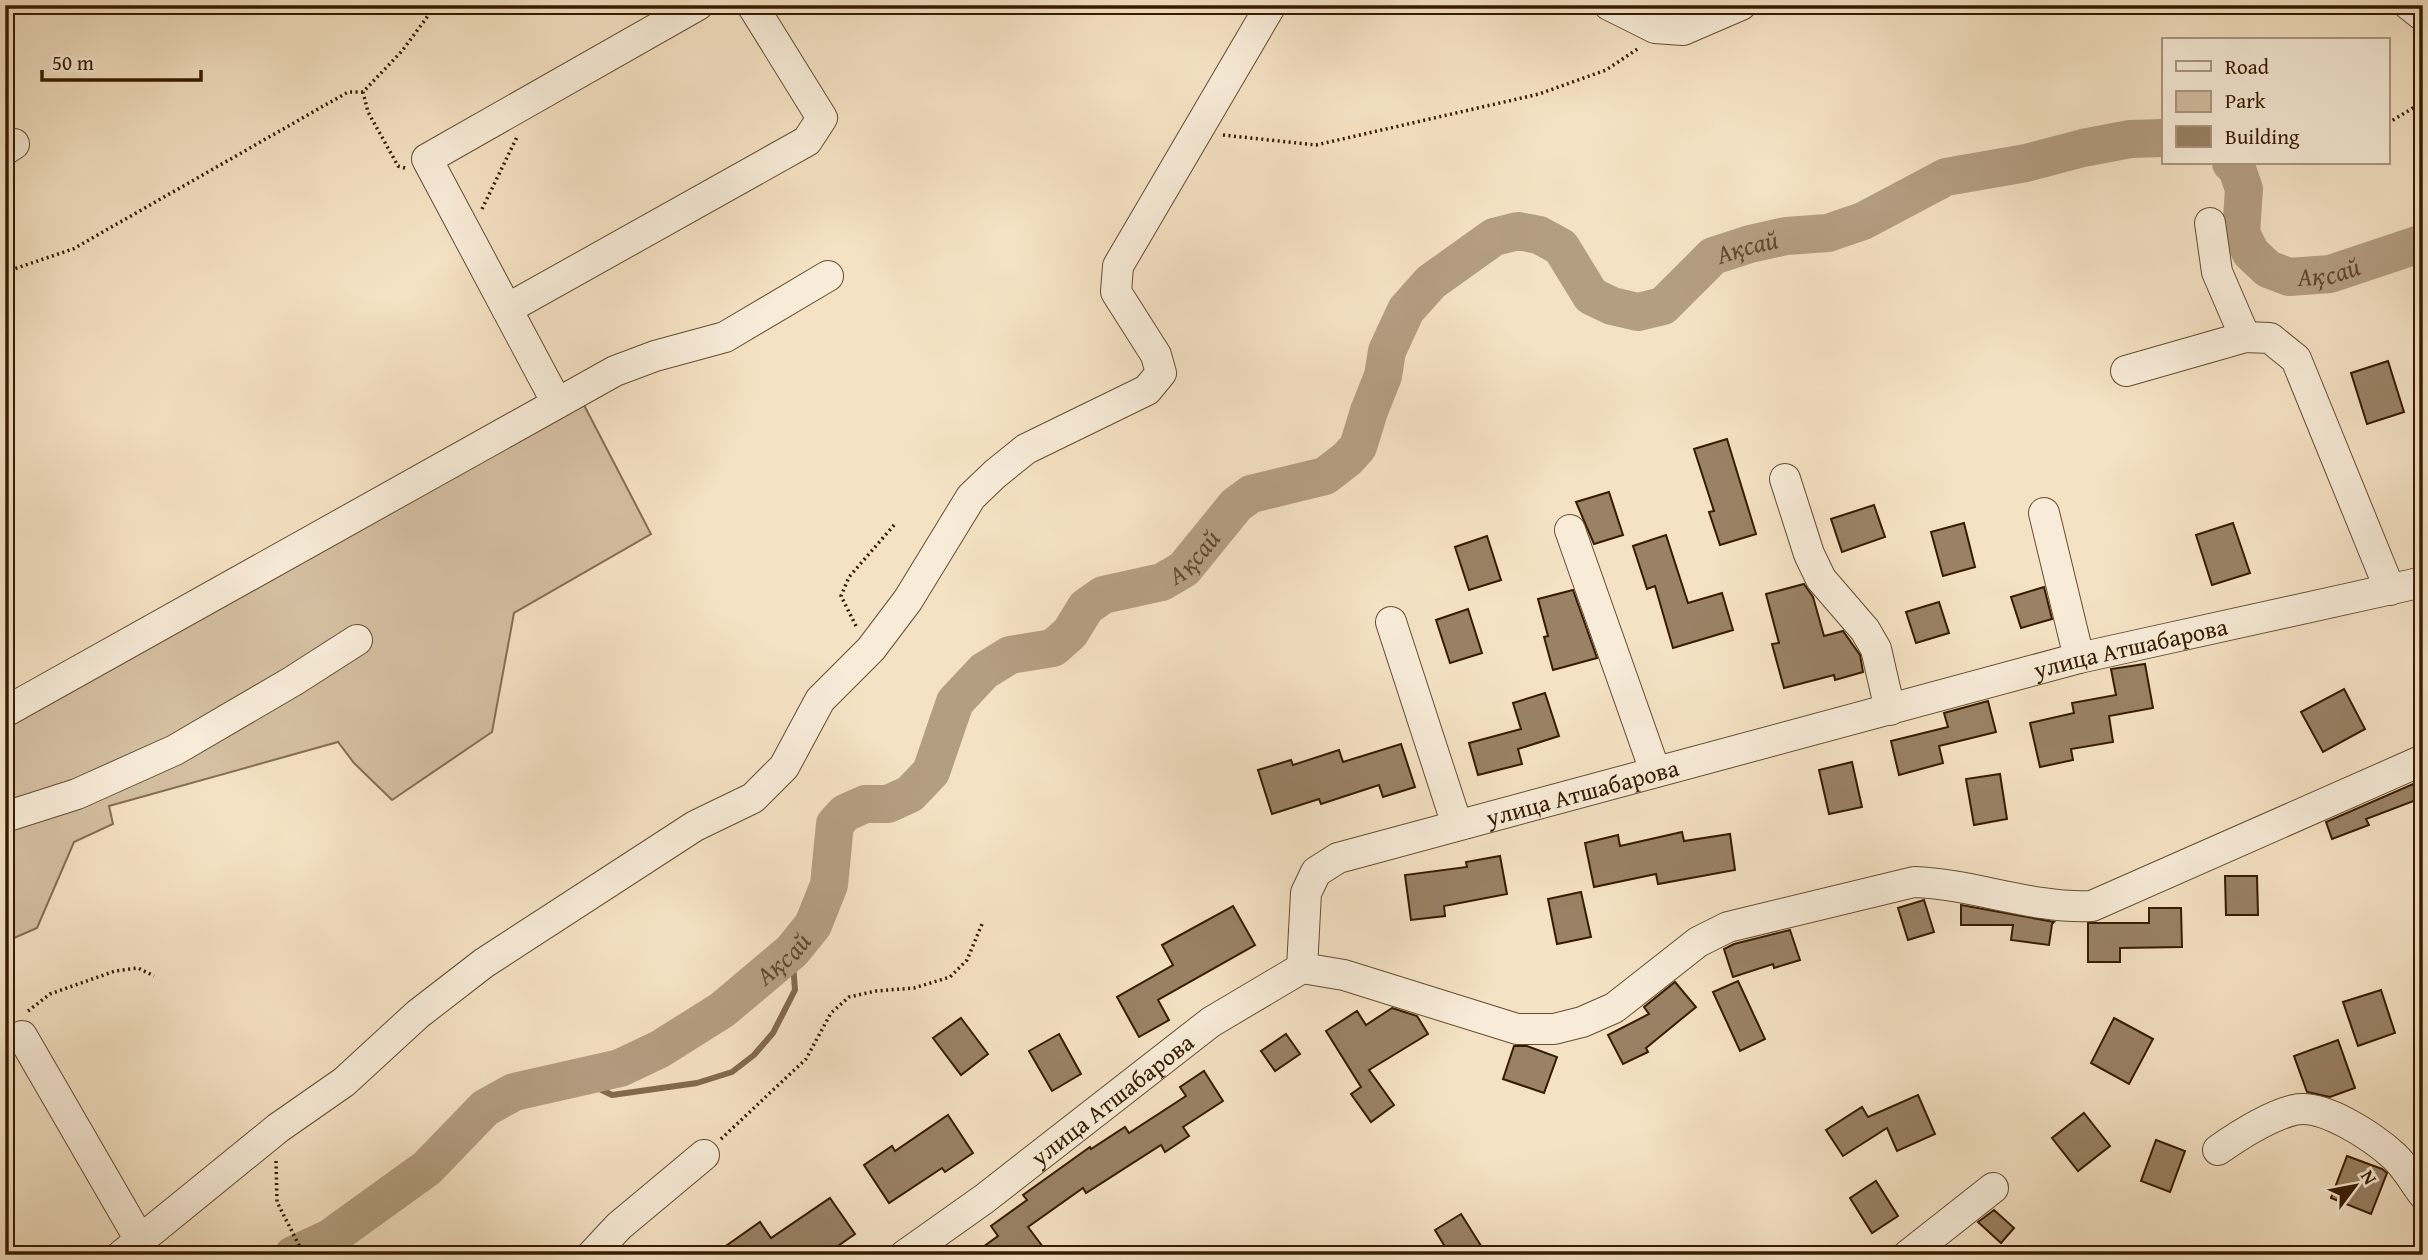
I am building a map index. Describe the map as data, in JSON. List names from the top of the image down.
{
  "streets": {
    "street": ["улица Атшабарова"]
  },
  "water": ["Ақсай"],
  "legend": ["Road", "Park", "Building"],
  "scale_bar": "50 m",
  "north": "top right"
}
